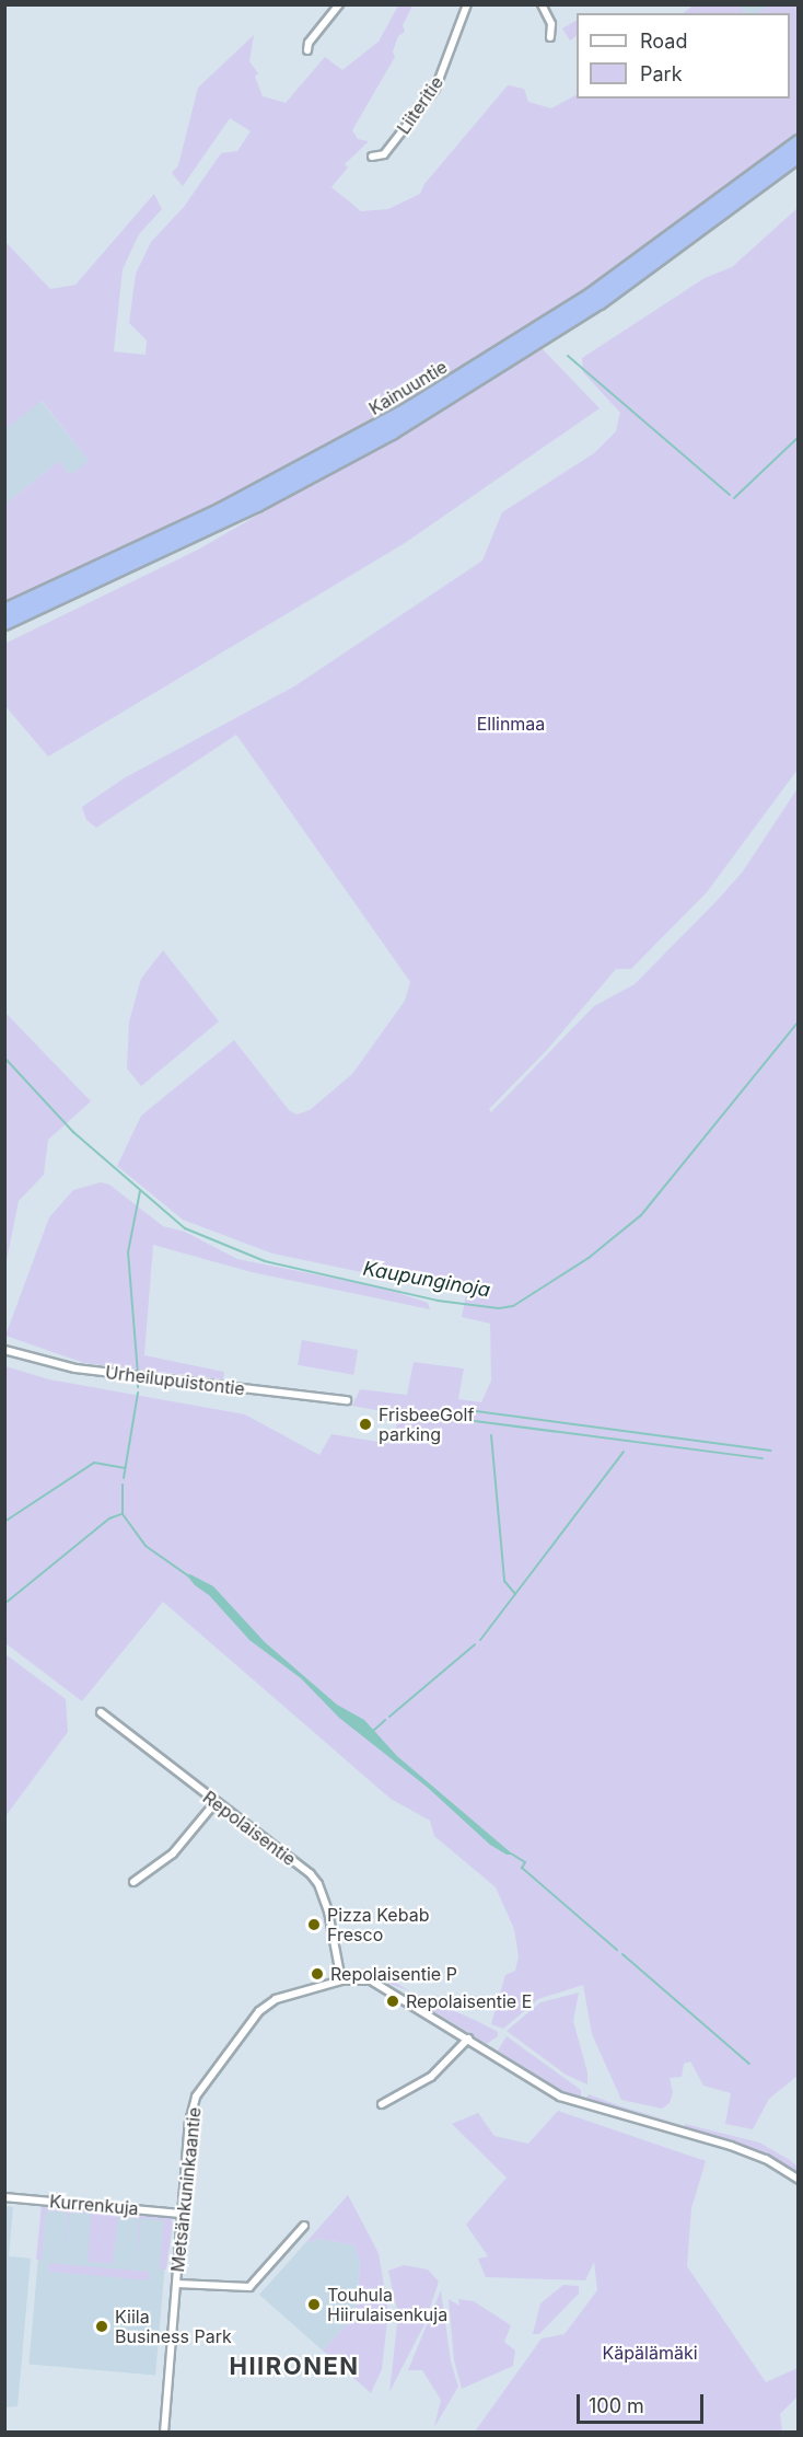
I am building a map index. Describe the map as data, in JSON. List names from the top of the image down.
{
  "streets": {
    "highway": ["Kainuuntie"],
    "street": [
      "Liiteritie",
      "Urheilupuistontie",
      "Repolaisentie",
      "Metsänkuninkaantie",
      "Kurrenkuja"
    ]
  },
  "crossings": [
    ["Repolaisentie", "Metsänkuninkaantie"],
    ["Metsänkuninkaantie", "Kurrenkuja"]
  ],
  "districts": ["HIIRONEN"],
  "water": ["Kaupunginoja"],
  "parks": ["Ellinmaa", "Käpälämäki"],
  "places": [
    "FrisbeeGolf parking",
    "Pizza Kebab Fresco",
    "Repolaisentie P",
    "Repolaisentie E",
    "Touhula Hiirulaisenkuja",
    "Kiila Business Park"
  ],
  "legend": ["Road", "Park"],
  "scale_bar": "100 m"
}
